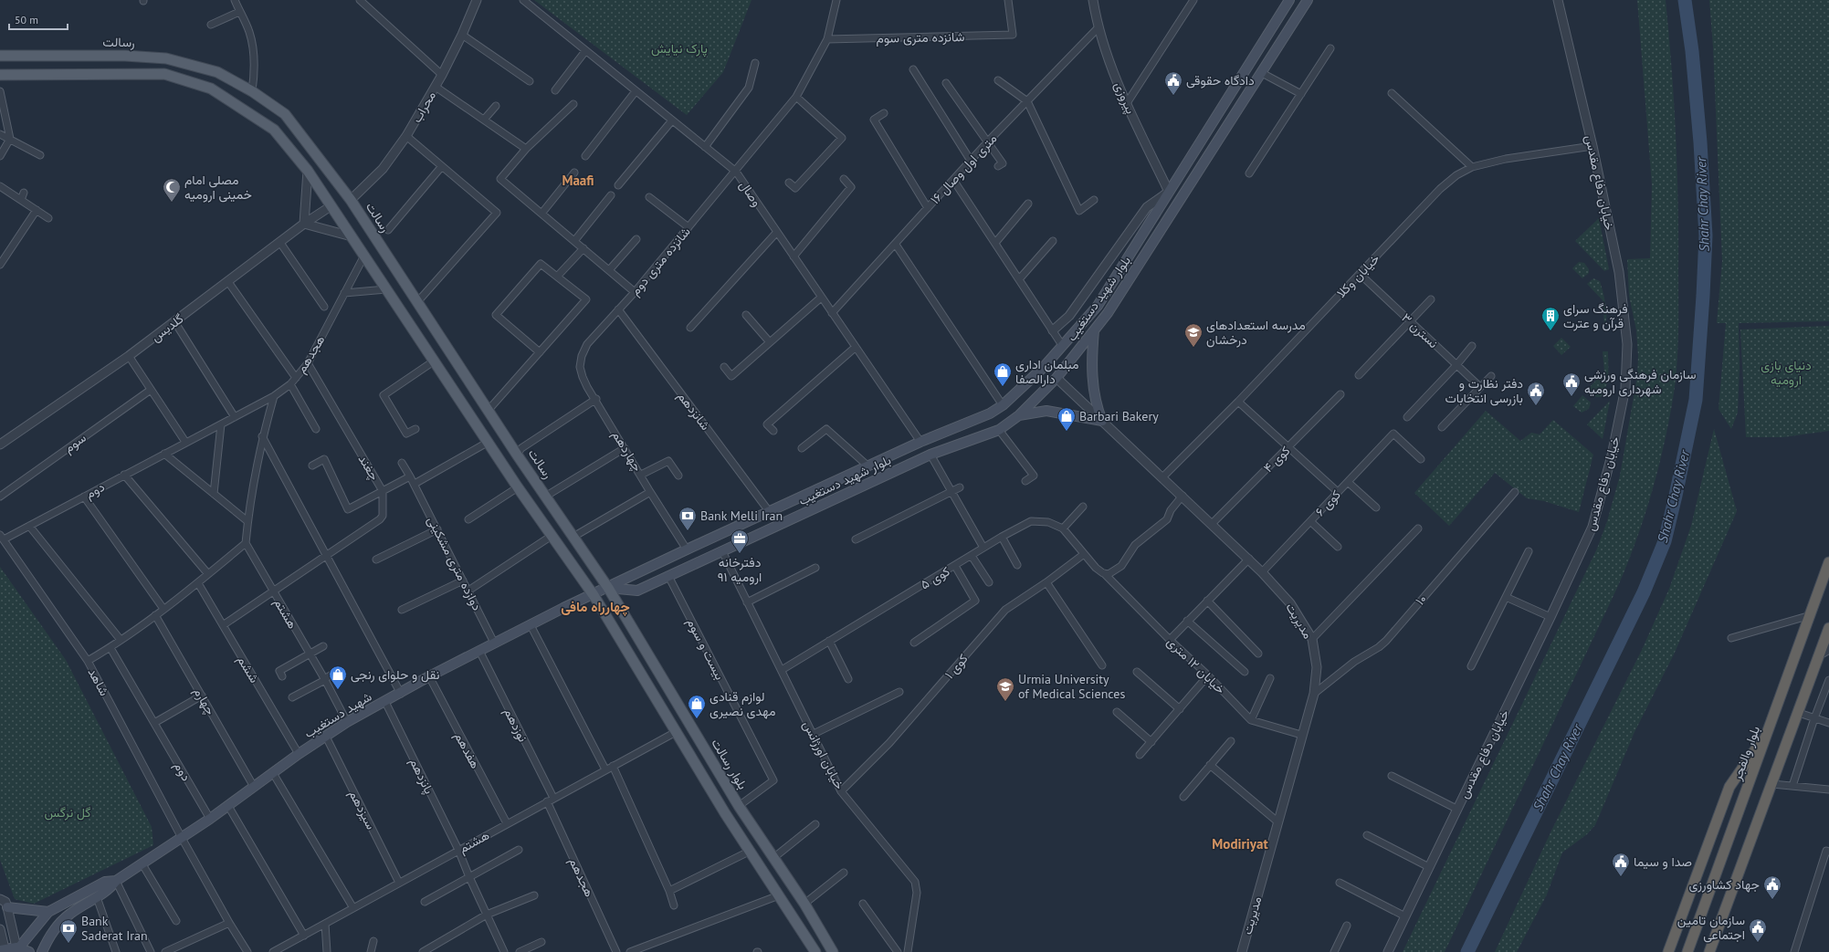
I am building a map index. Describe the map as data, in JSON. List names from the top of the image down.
{
  "streets": {
    "highway": ["بلوار والفجر"],
    "main road": [
      "رسالت",
      "بلوار شهید دستغیب",
      "شهید دستغیب",
      "بلوار رسالت"
    ],
    "street": [
      "شانزده متری سوم",
      "پیروزی",
      "محراب",
      "۱۶ متری اول وصال",
      "خیابان دفاع مقدس",
      "وصال",
      "شانزده متری دوم",
      "خیابان وکلا",
      "گلدیس",
      "نسترن ۳",
      "هجدهم",
      "شانزدهم",
      "سوم",
      "چهاردهم",
      "کوی ۴",
      "چغند",
      "دوم",
      "کوی ۶",
      "دوازده متری مشکینی",
      "کوی ۵",
      "۱۰",
      "هشتم",
      "مدیریت",
      "بیست و سوم",
      "خیابان ۱۲ متری",
      "کوی ۱",
      "ششم",
      "شاهد",
      "چهارم",
      "نوزدهم",
      "هفدهم",
      "خیابان اورژانس",
      "پانزدهم",
      "سیزدهم"
    ]
  },
  "crossings": [
    ["رسالت", "محراب"],
    ["رسالت", "بلوار شهید دستغیب"],
    ["رسالت", "شهید دستغیب"],
    ["رسالت", "بلوار رسالت"],
    ["پیروزی", "۱۶ متری اول وصال"],
    ["پیروزی", "بلوار شهید دستغیب"],
    ["۱۶ متری اول وصال", "وصال"],
    ["خیابان دفاع مقدس", "خیابان وکلا"],
    ["وصال", "شانزده متری دوم"],
    ["وصال", "بلوار شهید دستغیب"],
    ["شانزده متری دوم", "شانزدهم"],
    ["شانزده متری دوم", "چهاردهم"],
    ["خیابان وکلا", "نسترن ۳"],
    ["خیابان وکلا", "مدیریت"],
    ["بلوار شهید دستغیب", "شانزدهم"],
    ["بلوار شهید دستغیب", "چهاردهم"],
    ["بلوار شهید دستغیب", "مدیریت"],
    ["بلوار شهید دستغیب", "بیست و سوم"],
    ["بلوار شهید دستغیب", "شهید دستغیب"],
    ["بلوار شهید دستغیب", "خیابان اورژانس"],
    ["بلوار شهید دستغیب", "بلوار رسالت"],
    ["هجدهم", "چغند"],
    ["هجدهم", "دوم"],
    ["هجدهم", "هشتم"],
    ["کوی ۴", "مدیریت"],
    ["چغند", "هشتم"],
    ["چغند", "ششم"],
    ["دوم", "شاهد"],
    ["دوم", "شهید دستغیب"],
    ["کوی ۶", "مدیریت"],
    ["دوازده متری مشکینی", "شهید دستغیب"],
    ["کوی ۵", "خیابان ۱۲ متری"],
    ["کوی ۵", "کوی ۱"],
    ["کوی ۵", "خیابان اورژانس"],
    ["۱۰", "مدیریت"],
    ["هشتم", "شهید دستغیب"],
    ["هشتم", "نوزدهم"],
    ["هشتم", "هفدهم"],
    ["هشتم", "پانزدهم"],
    ["هشتم", "سیزدهم"],
    ["مدیریت", "خیابان ۱۲ متری"],
    ["بیست و سوم", "بلوار رسالت"],
    ["خیابان ۱۲ متری", "کوی ۱"],
    ["کوی ۱", "خیابان اورژانس"],
    ["ششم", "شهید دستغیب"],
    ["شاهد", "شهید دستغیب"],
    ["چهارم", "شهید دستغیب"],
    ["شهید دستغیب", "نوزدهم"],
    ["شهید دستغیب", "هفدهم"],
    ["شهید دستغیب", "بلوار رسالت"],
    ["شهید دستغیب", "پانزدهم"],
    ["شهید دستغیب", "سیزدهم"]
  ],
  "districts": ["Maafi", "چهارراه مافی", "Modiriyat"],
  "water": ["Shahr Chay River"],
  "parks": ["پارک نیایش", "دنیای بازی ارومیه", "گل نرگس"],
  "places": {
    "public building": [
      "دادگاه حقوقی",
      "سازمان فرهنگی ورزشی شهرداری ارومیه",
      "دفتر نظارت و بازرسی انتخابات",
      "صدا و سیما",
      "جهاد کشاورزی",
      "سازمان تامین اجتماعی"
    ],
    "mosque": ["مصلی امام خمینی ارومیه"],
    "building": ["فرهنگ سرای قرآن و عترت"],
    "school or university": ["مدرسه استعدادهای درخشان", "Urmia University of Medical Sciences"],
    "shop": [
      "مبلمان اداری دارالصفا",
      "Barbari Bakery",
      "نقل و حلوای رنجی",
      "لوازم قنادی مهدی نصیری"
    ],
    "bank": ["Bank Melli Iran", "Bank Saderat Iran"],
    "office": ["دفترخانه ۹۱ ارومیه"]
  },
  "scale_bar": "50 m"
}
